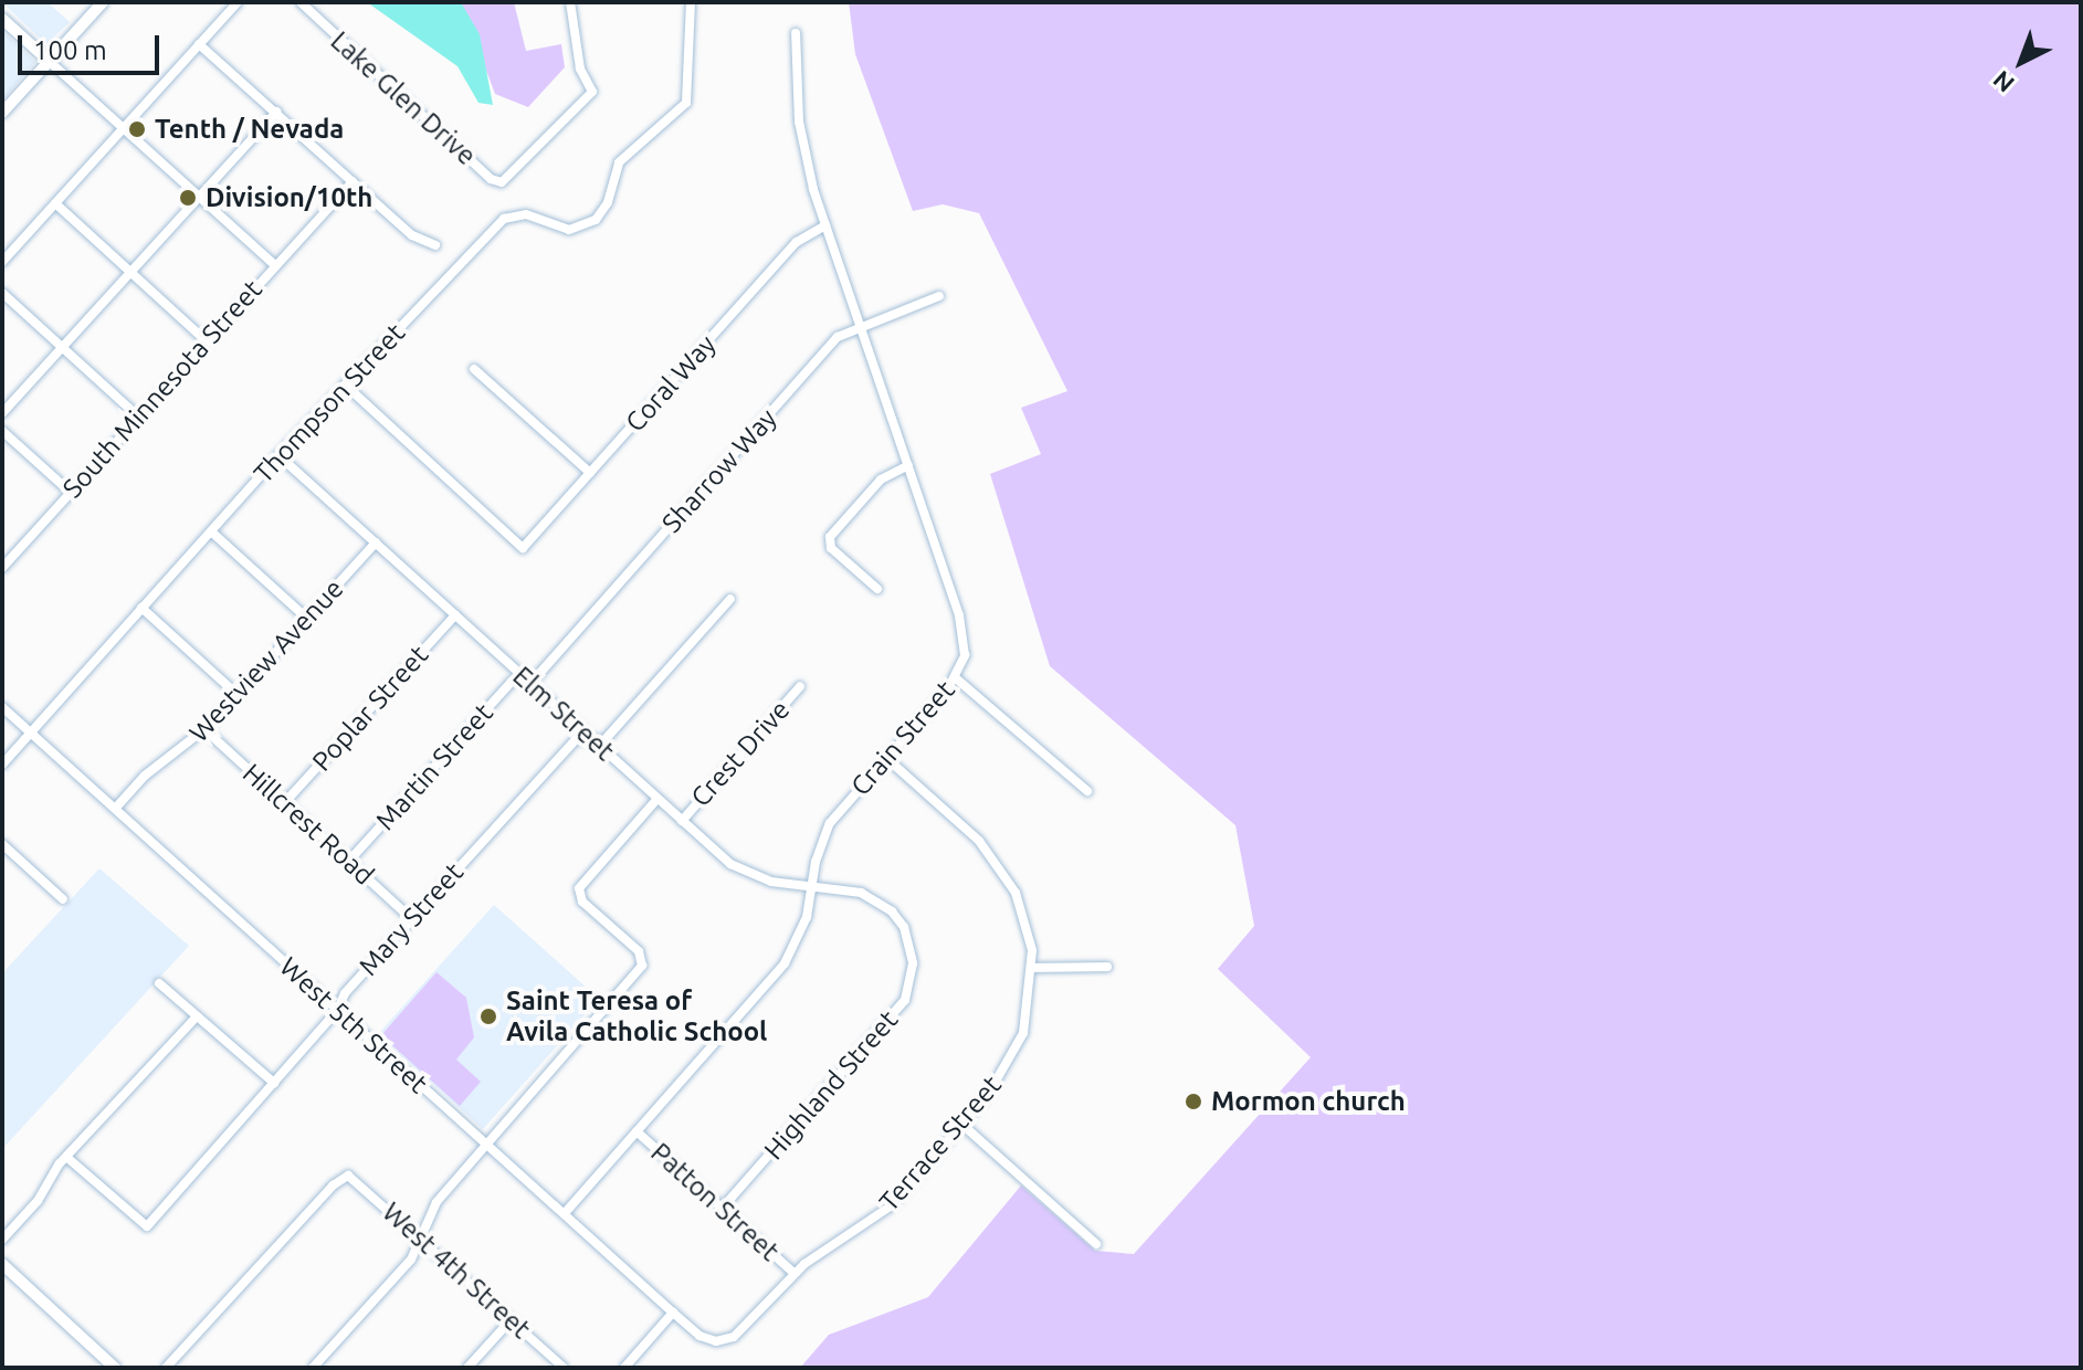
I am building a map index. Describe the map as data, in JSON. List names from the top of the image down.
{
  "streets": {
    "street": [
      "Lake Glen Drive",
      "Coral Way",
      "South Minnesota Street",
      "Thompson Street",
      "Sharrow Way",
      "Westview Avenue",
      "Poplar Street",
      "Elm Street",
      "Crain Street",
      "Crest Drive",
      "Martin Street",
      "Hillcrest Road",
      "Mary Street",
      "West 5th Street",
      "Highland Street",
      "Terrace Street",
      "Patton Street",
      "West 4th Street"
    ]
  },
  "crossings": [
    ["Coral Way", "Thompson Street"],
    ["Coral Way", "Crain Street"],
    ["Thompson Street", "Elm Street"],
    ["Thompson Street", "West 5th Street"],
    ["Sharrow Way", "Elm Street"],
    ["Sharrow Way", "Crain Street"],
    ["Sharrow Way", "Martin Street"],
    ["Westview Avenue", "Elm Street"],
    ["Westview Avenue", "Hillcrest Road"],
    ["Westview Avenue", "West 5th Street"],
    ["Poplar Street", "Elm Street"],
    ["Poplar Street", "Hillcrest Road"],
    ["Elm Street", "Crain Street"],
    ["Elm Street", "Crest Drive"],
    ["Elm Street", "Martin Street"],
    ["Elm Street", "Mary Street"],
    ["Elm Street", "Highland Street"],
    ["Crain Street", "West 5th Street"],
    ["Crain Street", "Terrace Street"],
    ["Crain Street", "Patton Street"],
    ["Martin Street", "Hillcrest Road"],
    ["Hillcrest Road", "Mary Street"],
    ["Mary Street", "West 5th Street"],
    ["West 5th Street", "Terrace Street"],
    ["Highland Street", "Patton Street"],
    ["Terrace Street", "Patton Street"]
  ],
  "places": [
    "Tenth / Nevada",
    "Division/10th",
    "Saint Teresa of Avila Catholic School",
    "Mormon church"
  ],
  "scale_bar": "100 m",
  "north": "bottom left"
}
